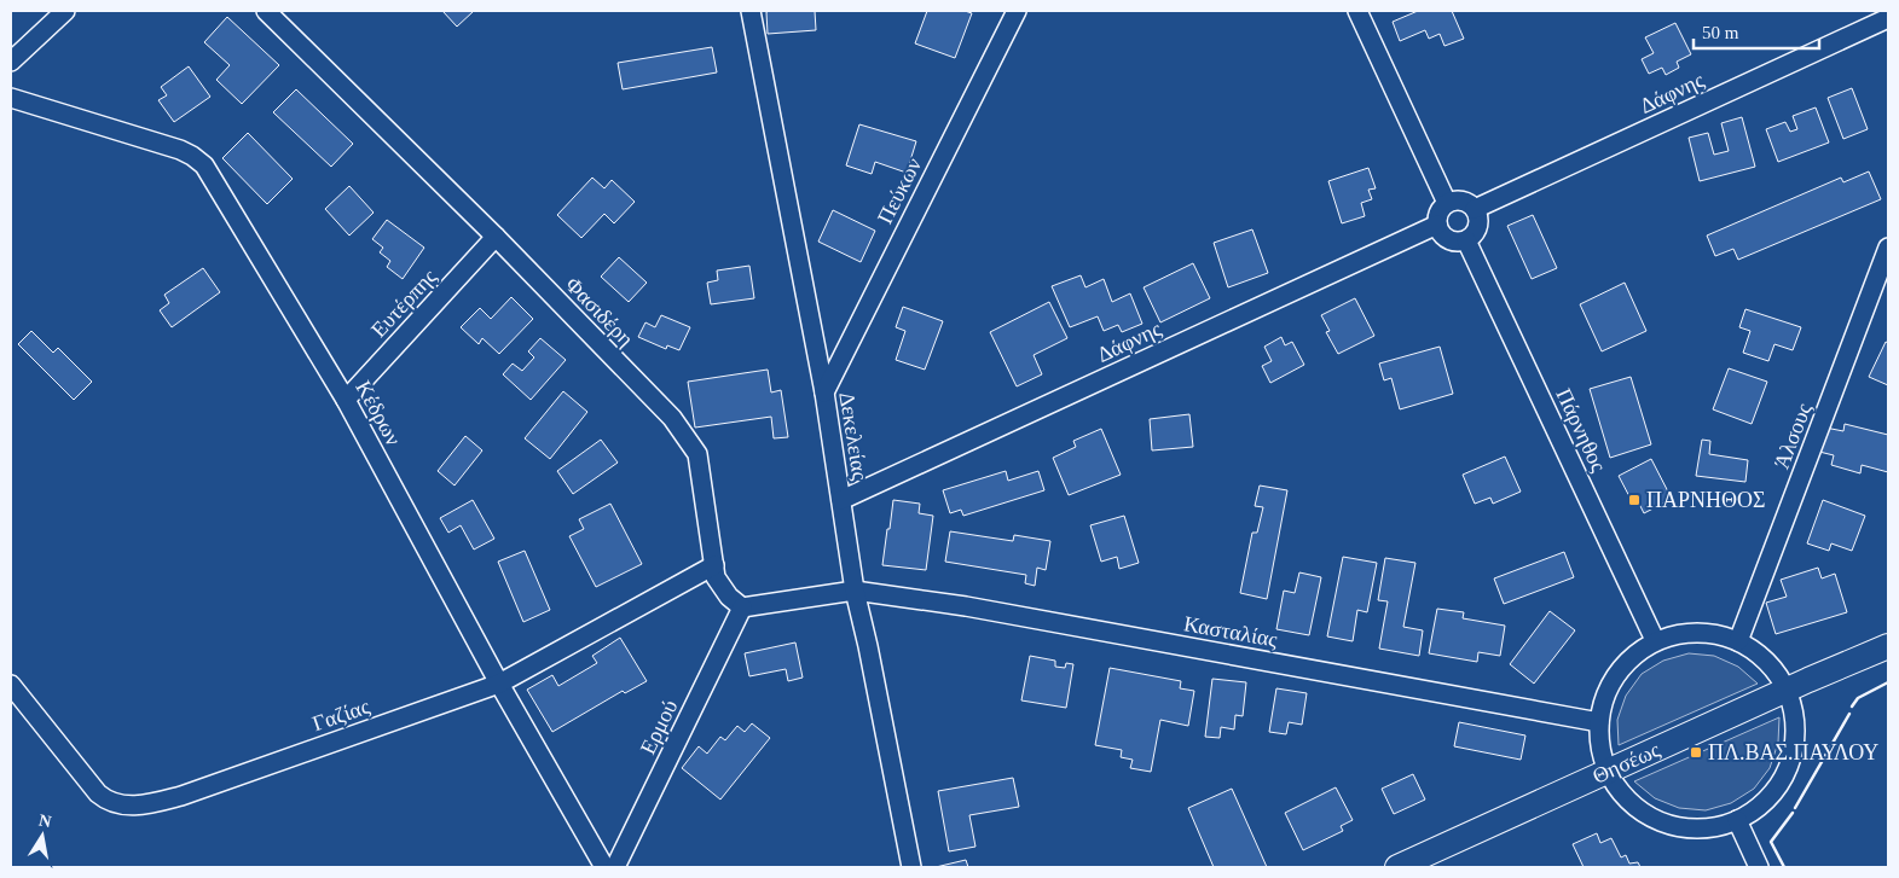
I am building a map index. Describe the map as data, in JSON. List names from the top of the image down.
{
  "streets": {
    "main road": ["Θησέως"],
    "street": [
      "Δάφνης",
      "Πεύκων",
      "Ευτέρπης",
      "Φασιδέρη",
      "Κέδρων",
      "Πάρνηθος",
      "Δεκελείας",
      "Άλσους",
      "Κασταλίας",
      "Γαζίας",
      "Ερμού"
    ]
  },
  "crossings": [
    ["Δάφνης", "Πάρνηθος"],
    ["Δάφνης", "Δεκελείας"],
    ["Πεύκων", "Δεκελείας"],
    ["Ευτέρπης", "Φασιδέρη"],
    ["Ευτέρπης", "Κέδρων"],
    ["Φασιδέρη", "Γαζίας"],
    ["Φασιδέρη", "Ερμού"],
    ["Κέδρων", "Γαζίας"],
    ["Δεκελείας", "Κασταλίας"]
  ],
  "places": {
    "transit": ["ΠΑΡΝΗΘΟΣ", "ΠΛ.ΒΑΣ.ΠΑΥΛΟΥ"]
  },
  "scale_bar": "50 m",
  "north": "top"
}
